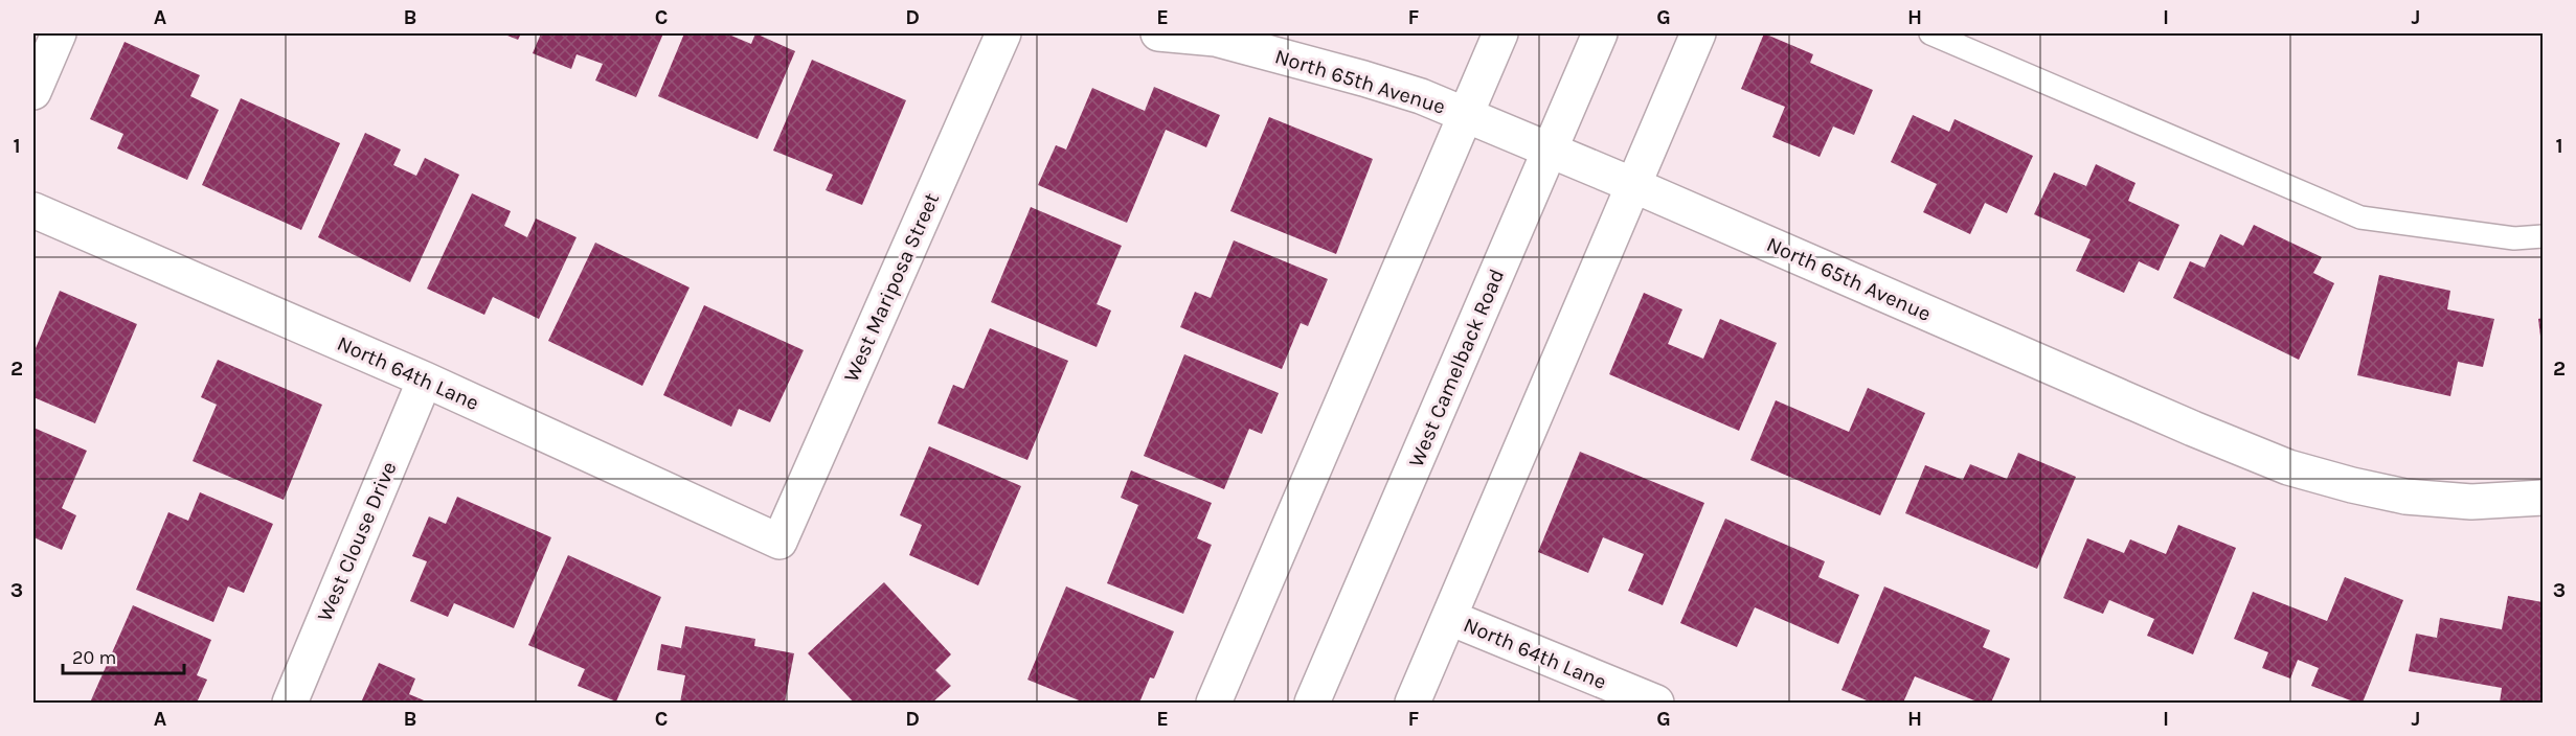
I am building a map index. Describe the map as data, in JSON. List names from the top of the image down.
{
  "streets": {
    "street": [
      "North 65th Avenue",
      "West Mariposa Street",
      "West Camelback Road",
      "North 64th Lane",
      "West Clouse Drive"
    ]
  },
  "crossings": [
    ["North 65th Avenue", "West Camelback Road"],
    ["West Mariposa Street", "North 64th Lane"],
    ["North 64th Lane", "West Clouse Drive"]
  ],
  "scale_bar": "20 m",
  "grid": {
    "columns": [
      "A",
      "B",
      "C",
      "D",
      "E",
      "F",
      "G",
      "H",
      "I",
      "J"
    ],
    "rows": ["1", "2", "3"]
  }
}
